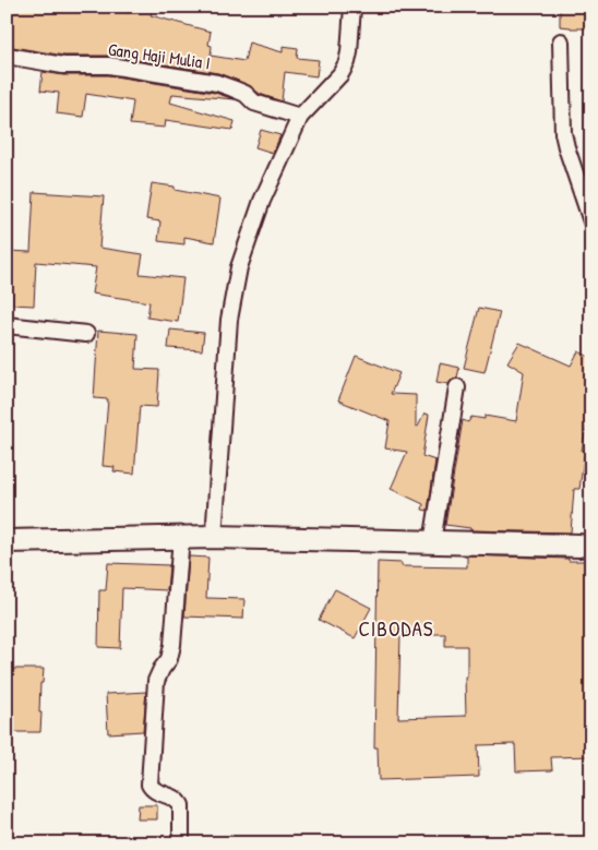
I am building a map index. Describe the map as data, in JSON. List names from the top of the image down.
{
  "streets": {
    "street": ["Gang Haji Mulia I"]
  },
  "districts": ["CIBODAS"]
}
